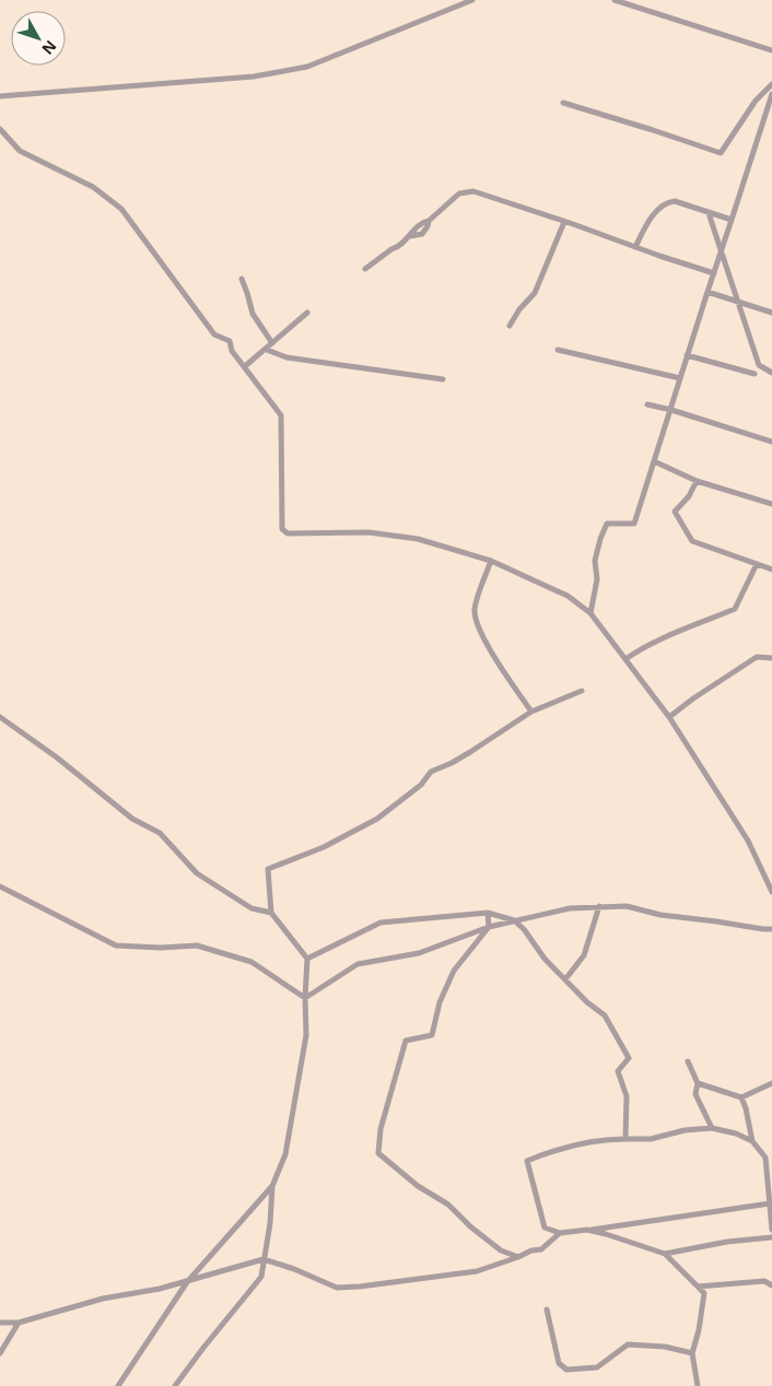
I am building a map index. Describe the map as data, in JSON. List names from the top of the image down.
{
  "north": "bottom right"
}
